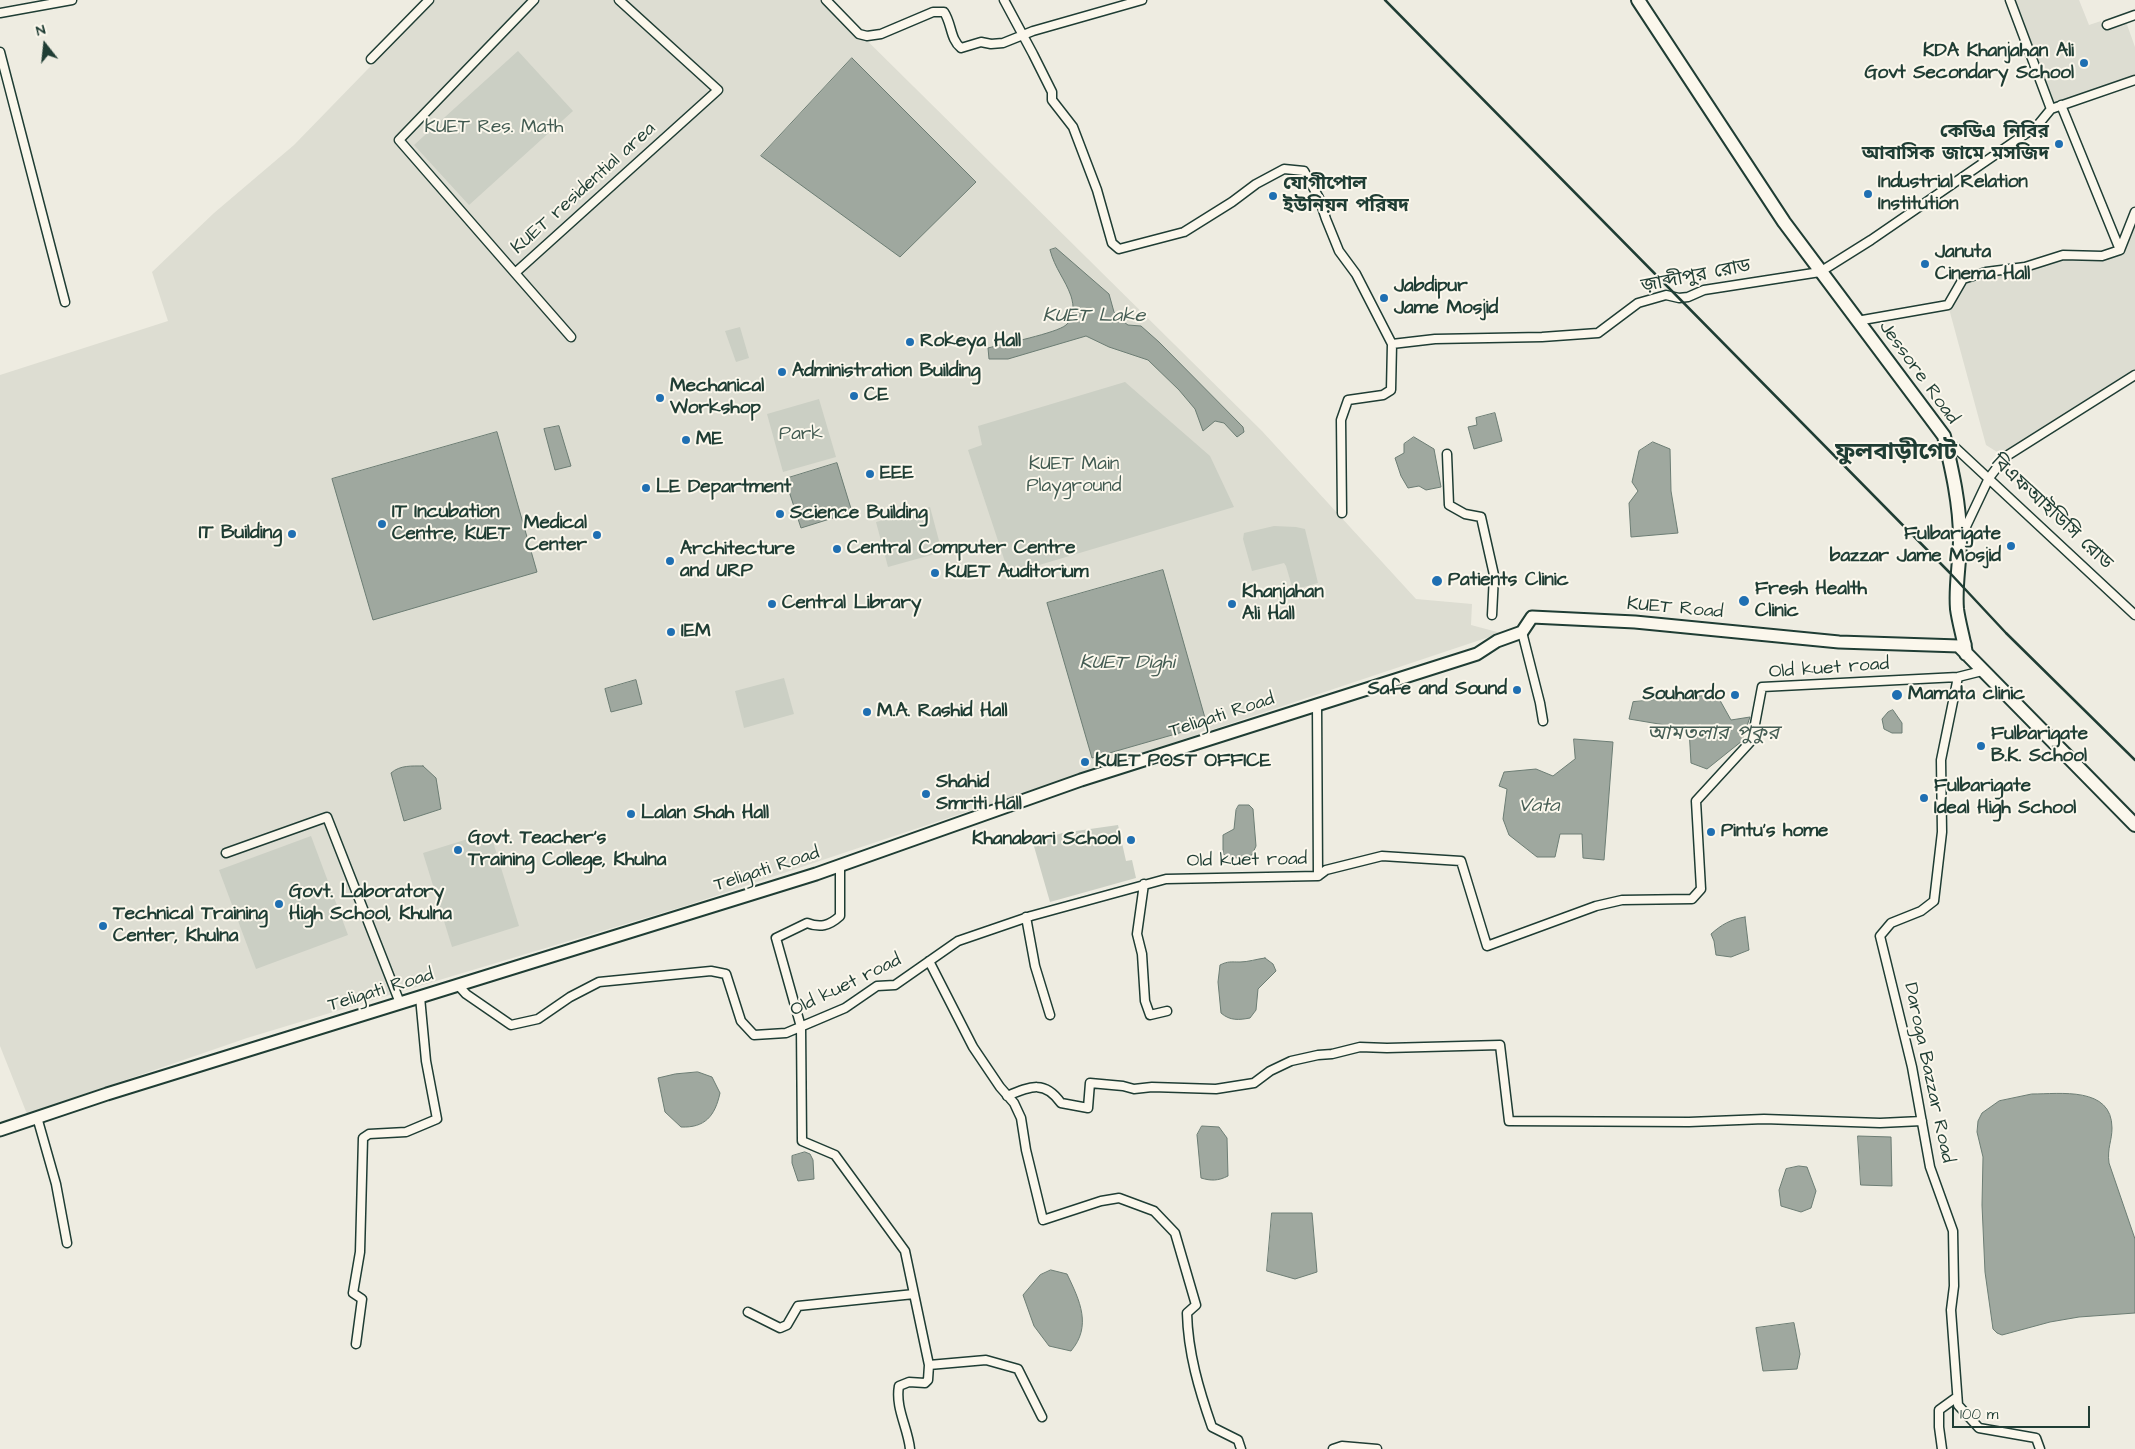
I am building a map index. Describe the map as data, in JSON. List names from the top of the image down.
{
  "streets": {
    "highway": ["Jessore Road"],
    "main road": ["KUET Road", "Teligati Road"],
    "street": [
      "KUET residential area",
      "জ়াব্দীপুর রোড",
      "বিএফআইডিসি রোড",
      "Old kuet road",
      "Daroga Bazzar Road"
    ]
  },
  "crossings": [
    ["জ়াব্দীপুর রোড", "Jessore Road"],
    ["Jessore Road", "বিএফআইডিসি রোড"],
    ["Jessore Road", "KUET Road"],
    ["KUET Road", "Teligati Road"],
    ["Old kuet road", "Teligati Road"],
    ["Old kuet road", "Daroga Bazzar Road"]
  ],
  "districts": ["ফুলবাড়ীগেট"],
  "water": [
    "KUET Lake",
    "KUET Dighi",
    "আমতলার পুকুর",
    "Vata"
  ],
  "parks": ["KUET Res. Math", "Park", "KUET Main Playground"],
  "places": [
    "KDA Khanjahan Ali Govt Secondary School",
    "কেডিএ নিবির আবাসিক জামে মসজিদ",
    "Industrial Relation Institution",
    "যোগীপোল ইউনিয়ন পরিষদ",
    "Januta Cinema Hall",
    "Jabdipur Jame Mosjid",
    "Rokeya Hall",
    "Administration Building",
    "CE",
    "Mechanical Workshop",
    "ME",
    "EEE",
    "LE Department",
    "Science Building",
    "IT Incubation Centre, KUET",
    "IT Building",
    "Medical Center",
    "Fulbarigate bazzar Jame Mosjid",
    "Central Computer Centre",
    "Architecture and URP",
    "KUET Auditorium",
    "Patients Clinic",
    "Fresh Health Clinic",
    "Central Library",
    "Khanjahan Ali Hall",
    "IEM",
    "Safe and Sound",
    "Souhardo",
    "Mamata clinic",
    "M.A. Rashid Hall",
    "Fulbarigate B.K. School",
    "KUET POST OFFICE",
    "Shahid Smriti Hall",
    "Fulbarigate Ideal High School",
    "Lalan Shah Hall",
    "Pintu's home",
    "Khanabari School",
    "Govt. Teacher's Training College, Khulna",
    "Govt. Laboratory High School, Khulna",
    "Technical Training Center, Khulna"
  ],
  "scale_bar": "100 m",
  "north": "top"
}
